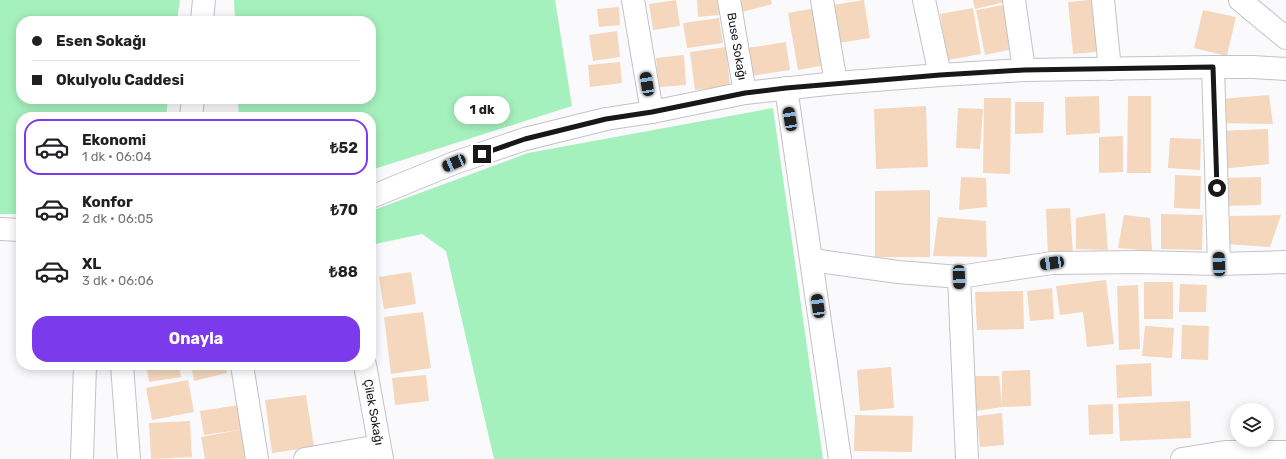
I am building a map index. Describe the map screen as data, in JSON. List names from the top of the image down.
{
  "streets": {
    "street": ["Buse Sokağı", "Çilek Sokağı"]
  },
  "page": {
    "banner": ["Esen Sokağı", "Okulyolu Caddesi"],
    "bubble": "1 dk",
    "list": [
      {
        "name": "Ekonomi",
        "note": "1 dk · 06:04",
        "value": "₺52"
      },
      {
        "name": "Konfor",
        "note": "2 dk · 06:05",
        "value": "₺70"
      },
      {
        "name": "XL",
        "note": "3 dk · 06:06",
        "value": "₺88"
      }
    ],
    "buttons": "Onayla"
  }
}
